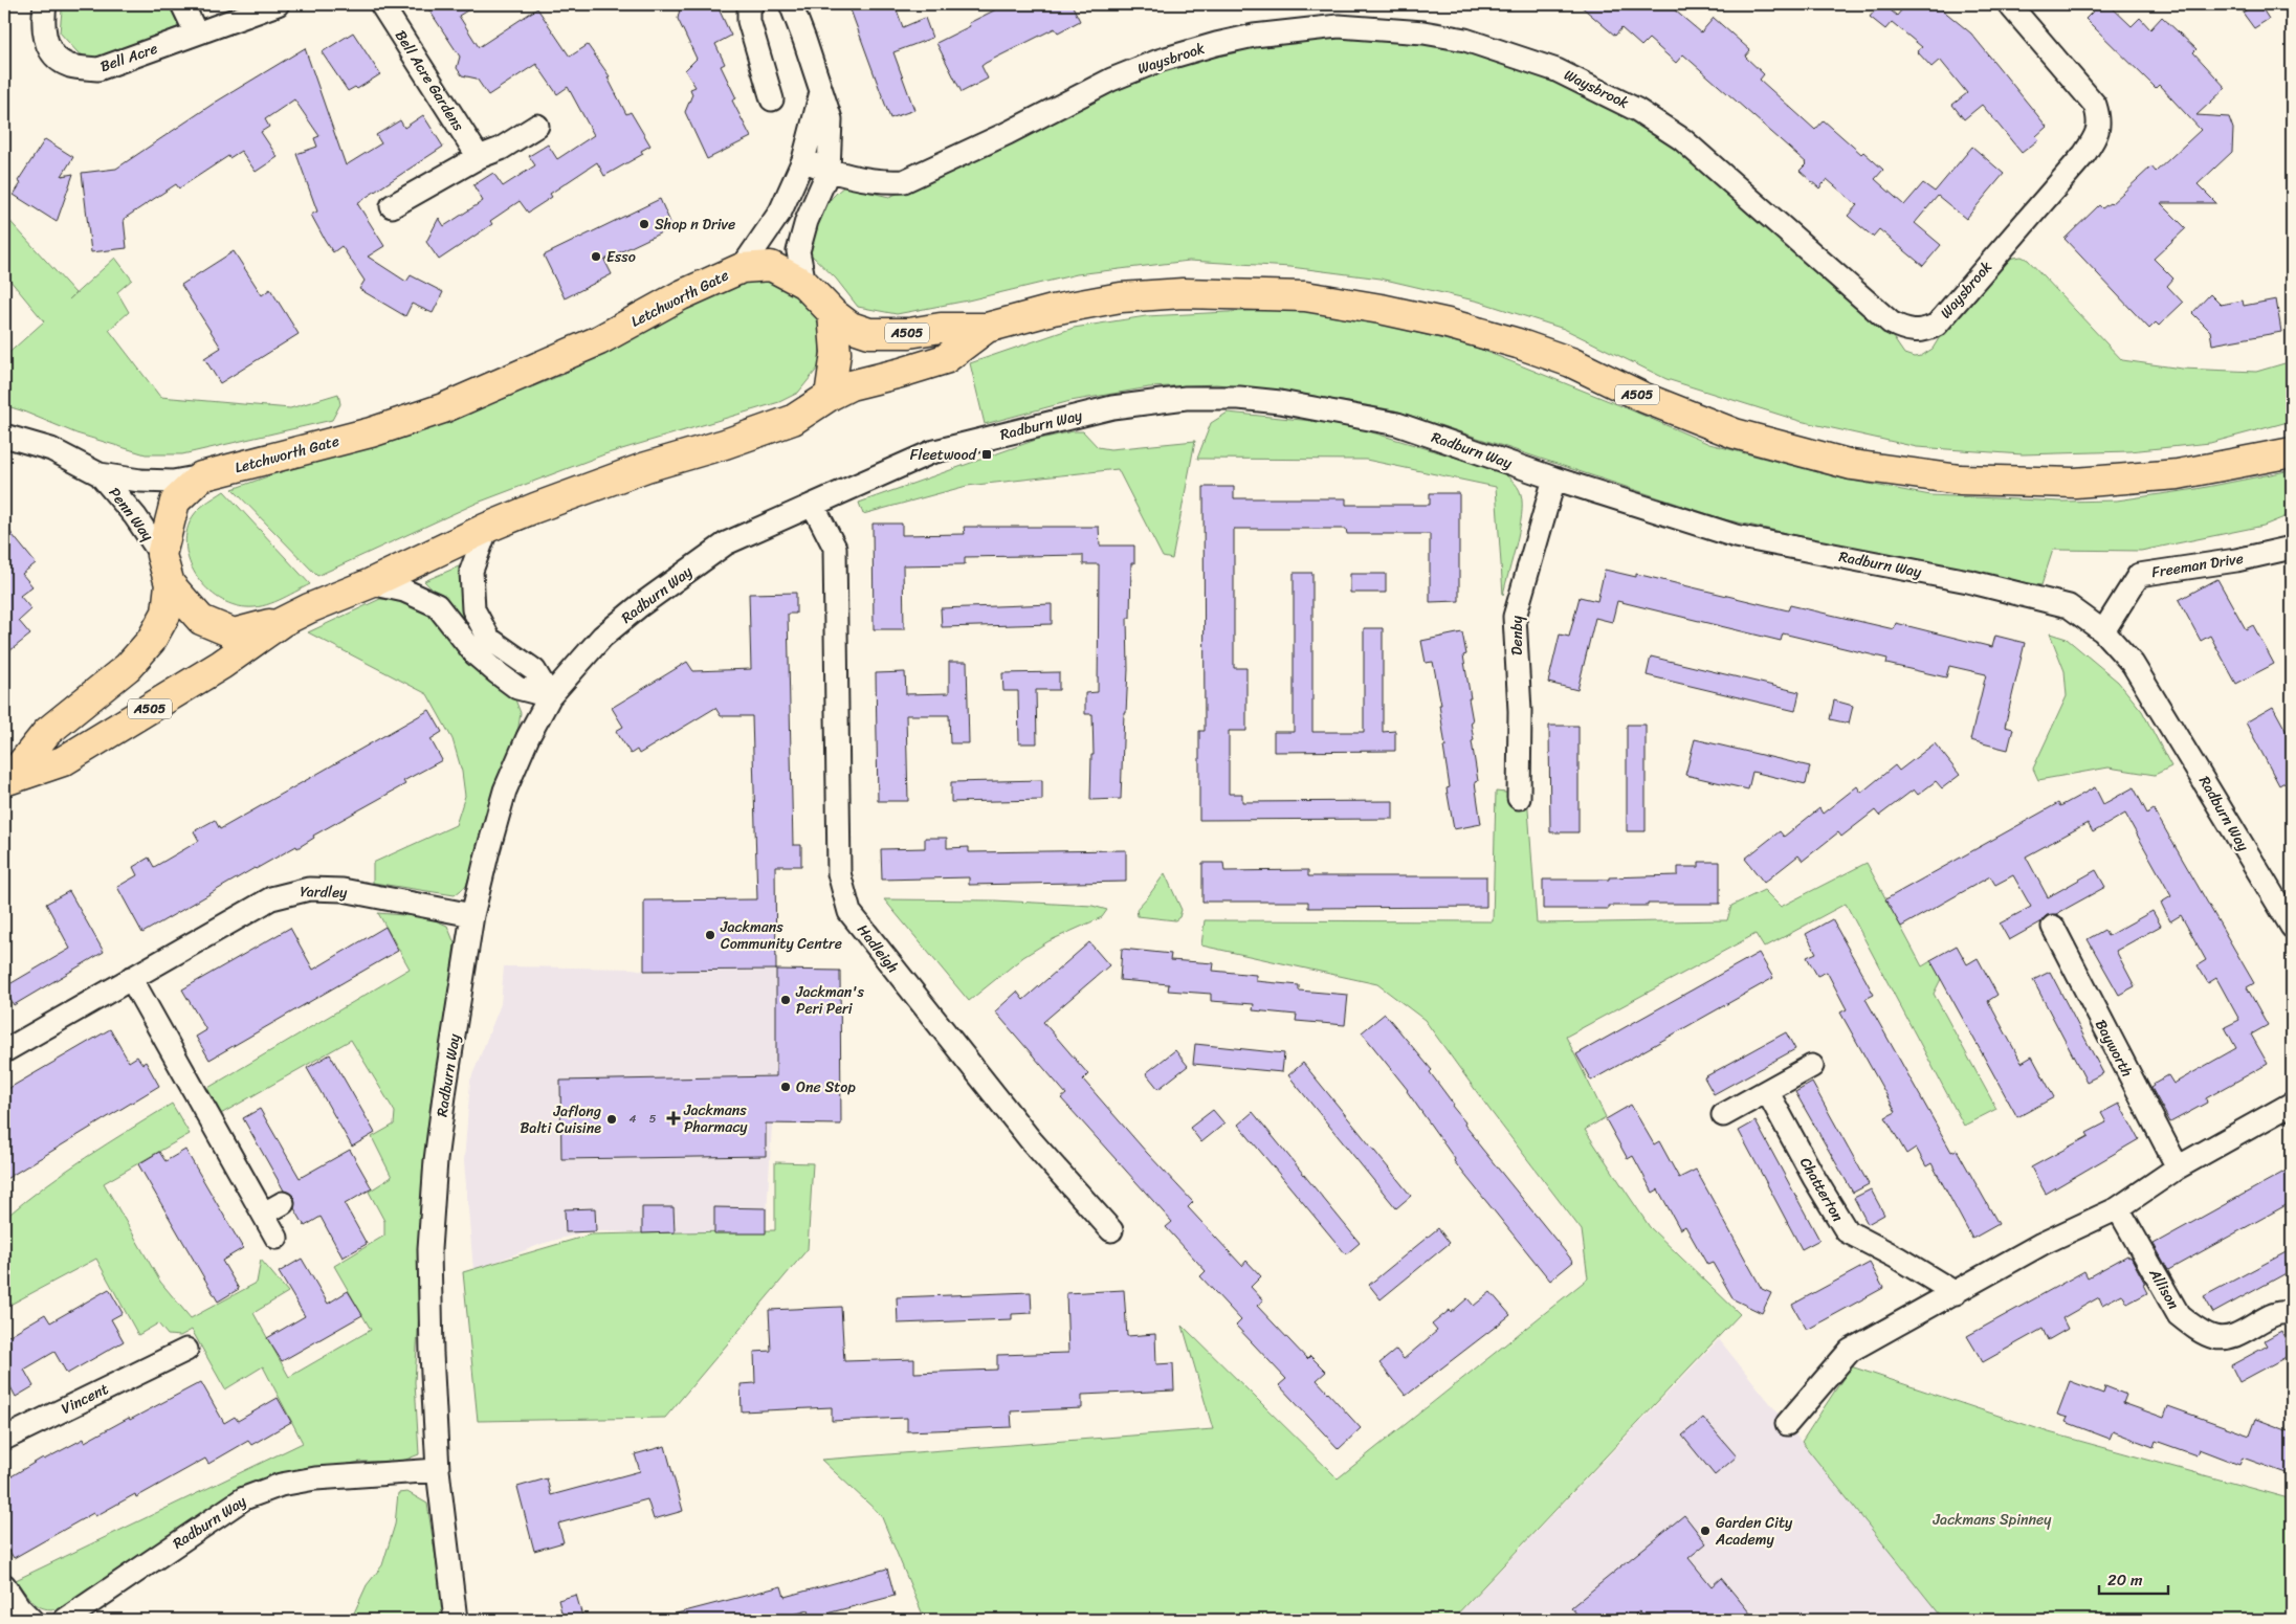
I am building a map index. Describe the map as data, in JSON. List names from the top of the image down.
{
  "streets": {
    "main road": ["Letchworth Gate", "A505"],
    "street": [
      "Bell Acre",
      "Waysbrook",
      "Bell Acre Gardens",
      "Radburn Way",
      "Penn Way",
      "Freeman Drive",
      "Denby",
      "Yardley",
      "Hadleigh",
      "Bayworth",
      "Chatterton",
      "Allison",
      "Vincent"
    ]
  },
  "crossings": [
    ["Letchworth Gate", "A505"],
    ["Letchworth Gate", "Penn Way"],
    ["Radburn Way", "Freeman Drive"],
    ["Radburn Way", "Denby"],
    ["Radburn Way", "Yardley"],
    ["Radburn Way", "Hadleigh"]
  ],
  "parks": ["Jackmans Spinney"],
  "places": {
    "other": [
      "Shop n Drive",
      "Esso",
      "Jackmans Community Centre",
      "Jackman's Peri Peri",
      "One Stop",
      "Jaflong Balti Cuisine",
      "Garden City Academy"
    ],
    "transit": ["Fleetwood"],
    "health": ["Jackmans Pharmacy"]
  },
  "house_numbers": ["4", "5"],
  "scale_bar": "20 m"
}
